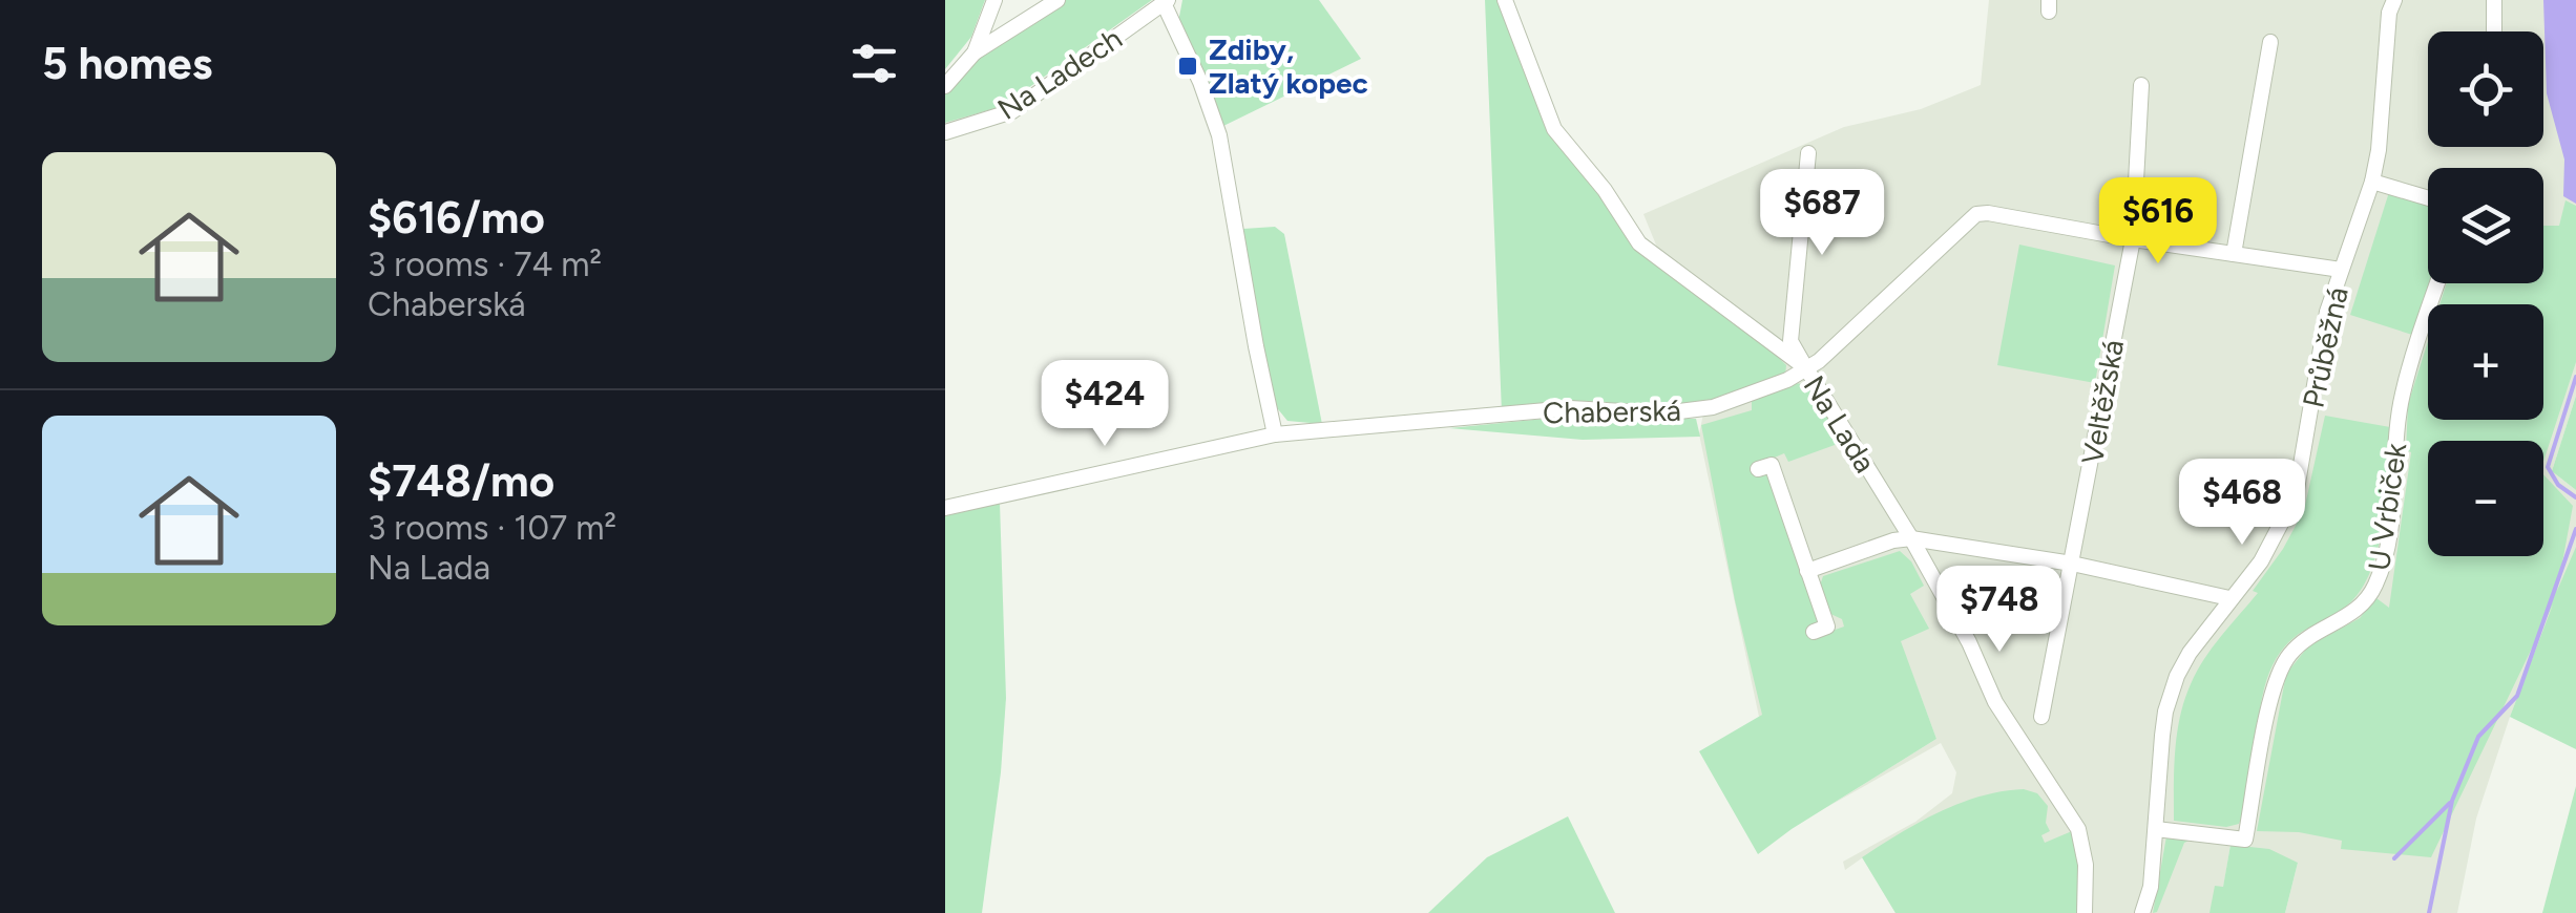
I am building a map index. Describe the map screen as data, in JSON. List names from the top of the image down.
{
  "streets": {
    "street": [
      "Na Ladech",
      "Průběžná",
      "Veltěžská",
      "Chaberská",
      "Na Lada",
      "U Vrbiček"
    ]
  },
  "crossings": [
    ["Průběžná", "Chaberská"],
    ["Průběžná", "U Vrbiček"],
    ["Veltěžská", "Chaberská"],
    ["Chaberská", "Na Lada"]
  ],
  "places": {
    "transit": ["Zdiby, Zlatý kopec"]
  },
  "page": {
    "heading": "5 homes",
    "map_buttons": ["+", "−"],
    "list": [
      {
        "name": "$616/mo",
        "note": "3 rooms · 74 m² · Chaberská"
      },
      {
        "name": "$748/mo",
        "note": "3 rooms · 107 m² · Na Lada"
      }
    ],
    "price": [
      "$687",
      "$616",
      "$424",
      "$468",
      "$748"
    ]
  }
}
